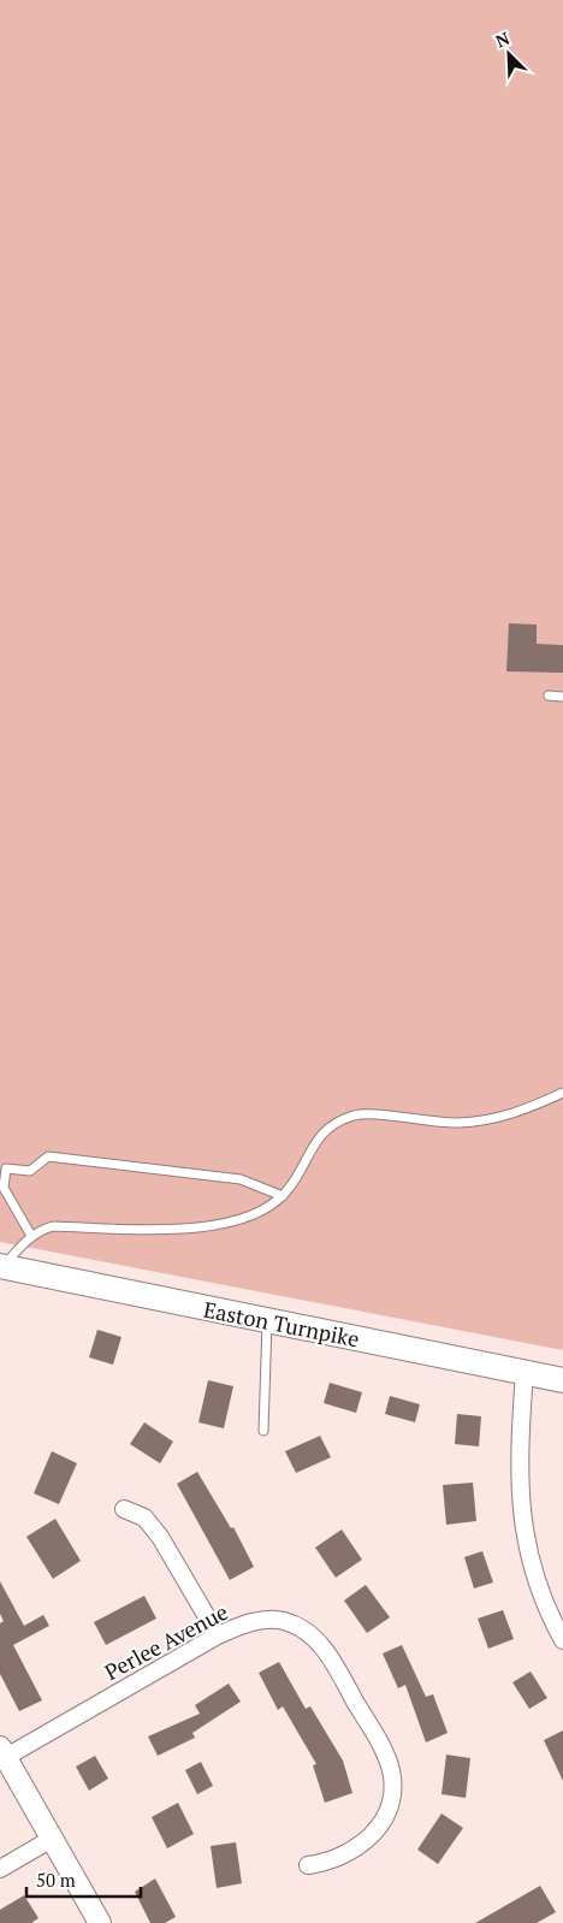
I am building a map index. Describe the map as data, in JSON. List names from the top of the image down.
{
  "streets": {
    "main road": ["Easton Turnpike"],
    "street": ["Perlee Avenue"]
  },
  "scale_bar": "50 m",
  "north": "top left"
}
